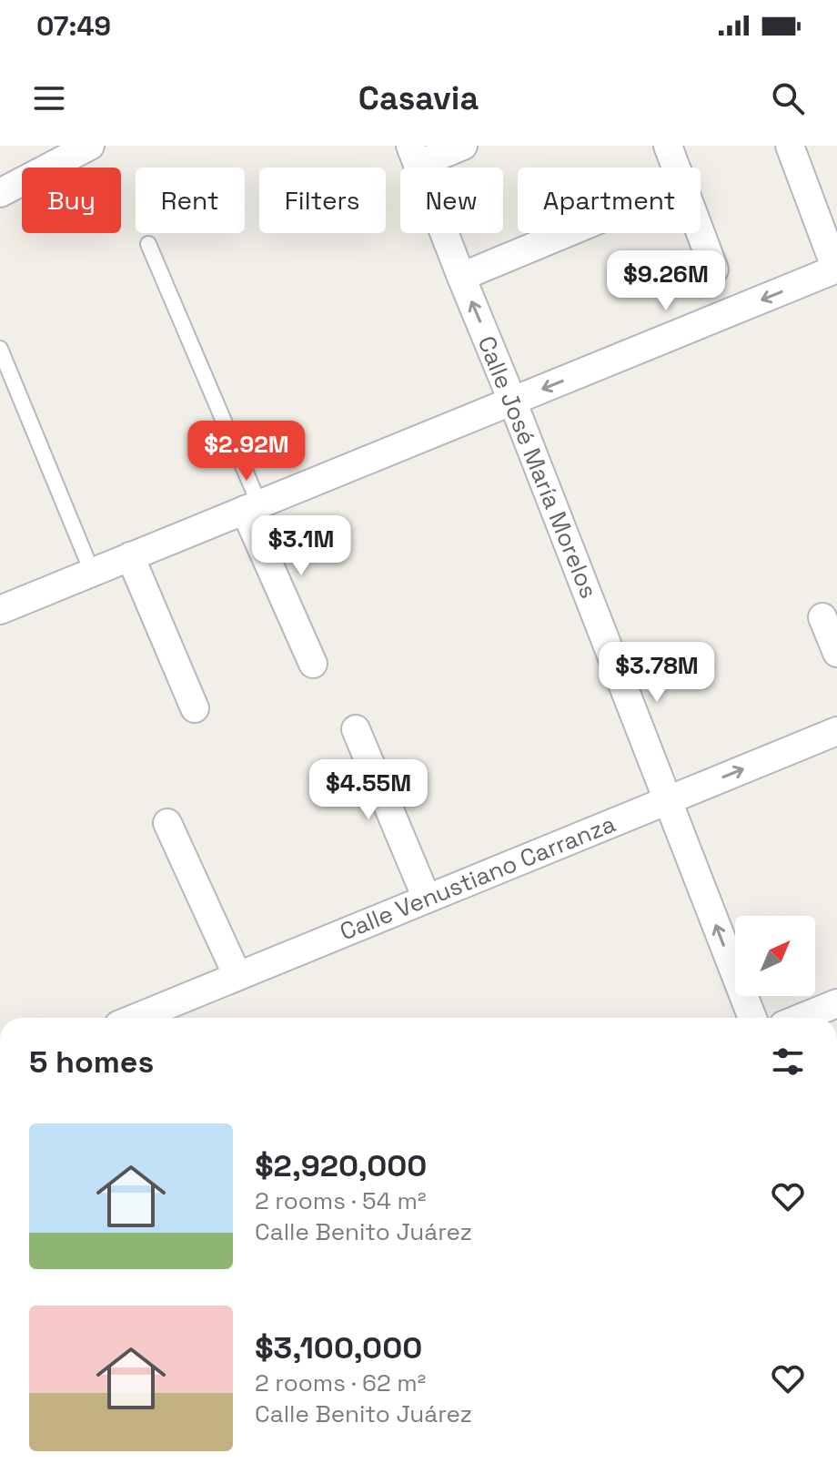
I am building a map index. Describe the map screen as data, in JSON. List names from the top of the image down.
{
  "streets": {
    "street": ["Calle José María Morelos", "Calle Venustiano Carranza"]
  },
  "crossings": [
    ["Calle José María Morelos", "Calle Venustiano Carranza"]
  ],
  "one_way": ["Calle José María Morelos"],
  "north": "top right",
  "page": {
    "status": "07:49",
    "header": "Casavia",
    "chip": [
      "Buy",
      "Rent",
      "Filters",
      "New",
      "Apartment"
    ],
    "price": [
      "$9.26M",
      "$2.92M",
      "$3.1M",
      "$3.78M",
      "$4.55M"
    ],
    "heading": "5 homes",
    "list": [
      {
        "name": "$2,920,000",
        "note": "2 rooms · 54 m² · Calle Benito Juárez"
      },
      {
        "name": "$3,100,000",
        "note": "2 rooms · 62 m² · Calle Benito Juárez"
      }
    ]
  }
}
